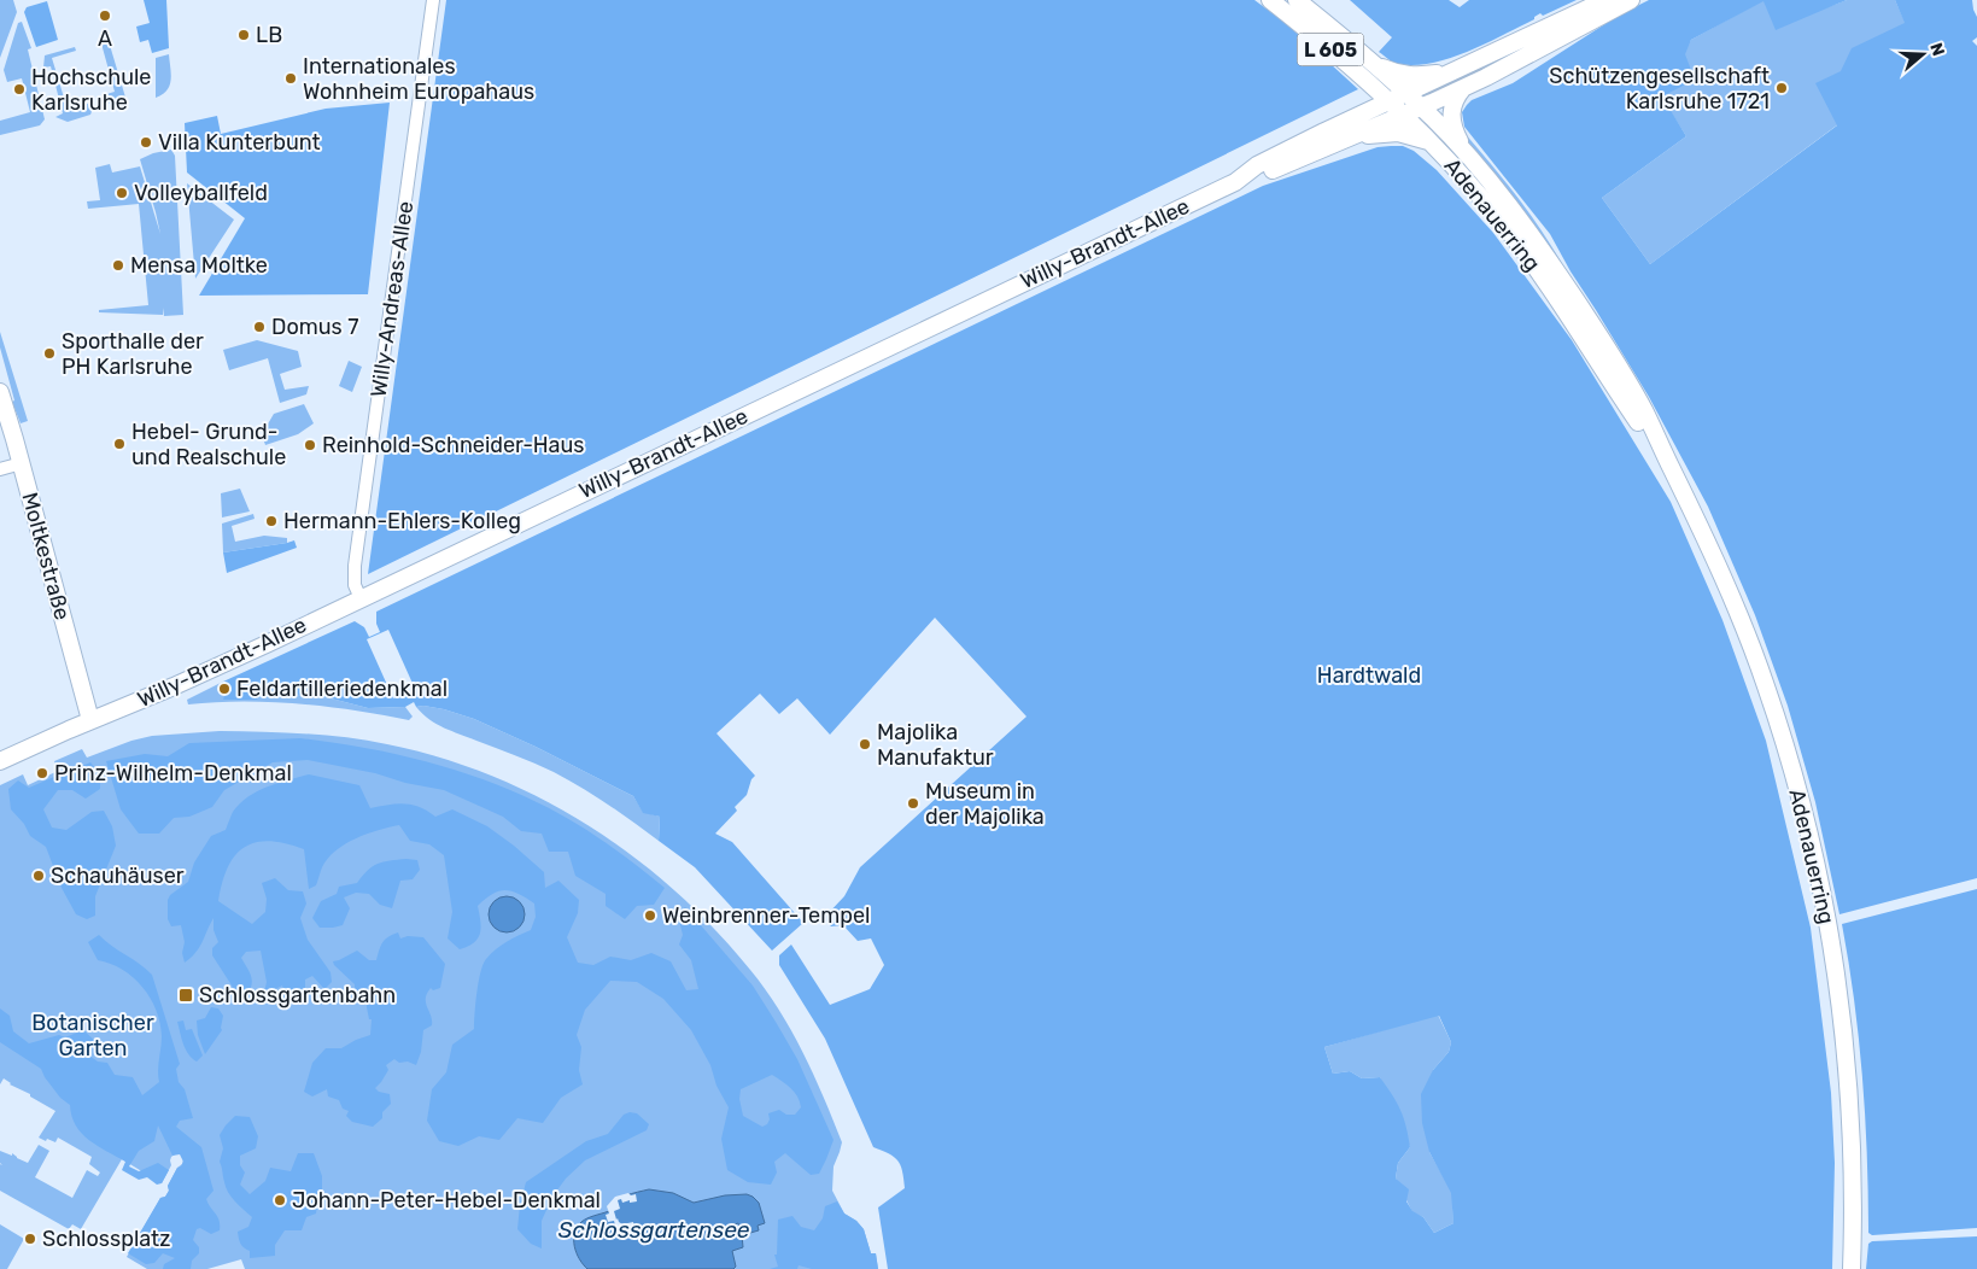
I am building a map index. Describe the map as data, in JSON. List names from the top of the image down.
{
  "streets": {
    "main road": [
      "L 605",
      "Adenauerring",
      "Willy-Brandt-Allee",
      "Moltkestraße"
    ],
    "street": ["Willy-Andreas-Allee"]
  },
  "crossings": [
    ["Adenauerring", "Willy-Brandt-Allee"],
    ["Willy-Brandt-Allee", "Willy-Andreas-Allee"],
    ["Willy-Brandt-Allee", "Moltkestraße"]
  ],
  "water": ["Schlossgartensee"],
  "parks": ["Hardtwald", "Botanischer Garten"],
  "places": {
    "other": [
      "A",
      "LB",
      "Internationales Wohnheim Europahaus",
      "Schützengesellschaft Karlsruhe 1721",
      "Hochschule Karlsruhe",
      "Villa Kunterbunt",
      "Volleyballfeld",
      "Mensa Moltke",
      "Domus 7",
      "Sporthalle der PH Karlsruhe",
      "Hebel- Grund- und Realschule",
      "Reinhold-Schneider-Haus",
      "Hermann-Ehlers-Kolleg",
      "Feldartilleriedenkmal",
      "Majolika Manufaktur",
      "Prinz-Wilhelm-Denkmal",
      "Museum in der Majolika",
      "Schauhäuser",
      "Weinbrenner-Tempel",
      "Johann-Peter-Hebel-Denkmal",
      "Schlossplatz"
    ],
    "transit": ["Schlossgartenbahn"]
  },
  "north": "right"
}
